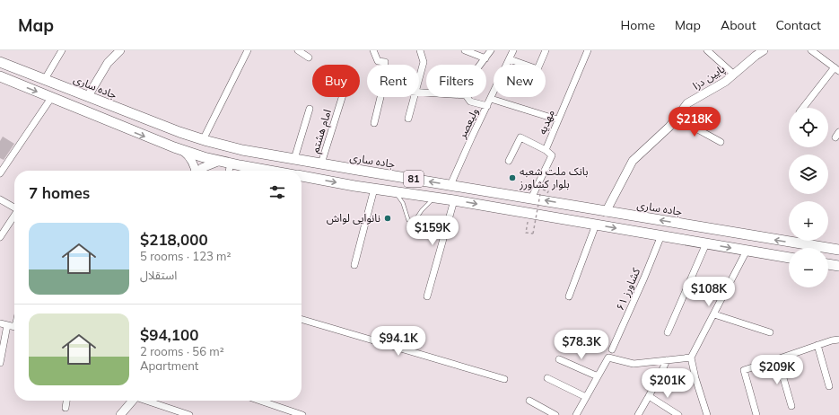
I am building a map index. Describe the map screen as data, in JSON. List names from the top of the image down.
{
  "streets": {
    "highway": ["جاده ساری", "81"],
    "street": [
      "پایین دزا",
      "مهدیه",
      "ولیعصر",
      "امام هشتم",
      "کشاورز ۶۱"
    ]
  },
  "crossings": [
    ["پایین دزا", "جاده ساری"],
    ["جاده ساری", "مهدیه"],
    ["جاده ساری", "ولیعصر"],
    ["جاده ساری", "امام هشتم"],
    ["81", "کشاورز ۶۱"]
  ],
  "places": ["بانک ملت شعبه بلوار کشاورز", "نانوایی لواش"],
  "page": {
    "header": "Map",
    "nav": [
      "Home",
      "Map",
      "About",
      "Contact"
    ],
    "chip": [
      "Buy",
      "Rent",
      "Filters",
      "New"
    ],
    "price": [
      "$218K",
      "$159K",
      "$108K",
      "$94.1K",
      "$78.3K",
      "$209K",
      "$201K"
    ],
    "map_buttons": ["+", "−"],
    "heading": "7 homes",
    "list": [
      {
        "name": "$218,000",
        "note": "5 rooms · 123 m² · استقلال"
      },
      {
        "name": "$94,100",
        "note": "2 rooms · 56 m² · Apartment"
      }
    ]
  }
}
